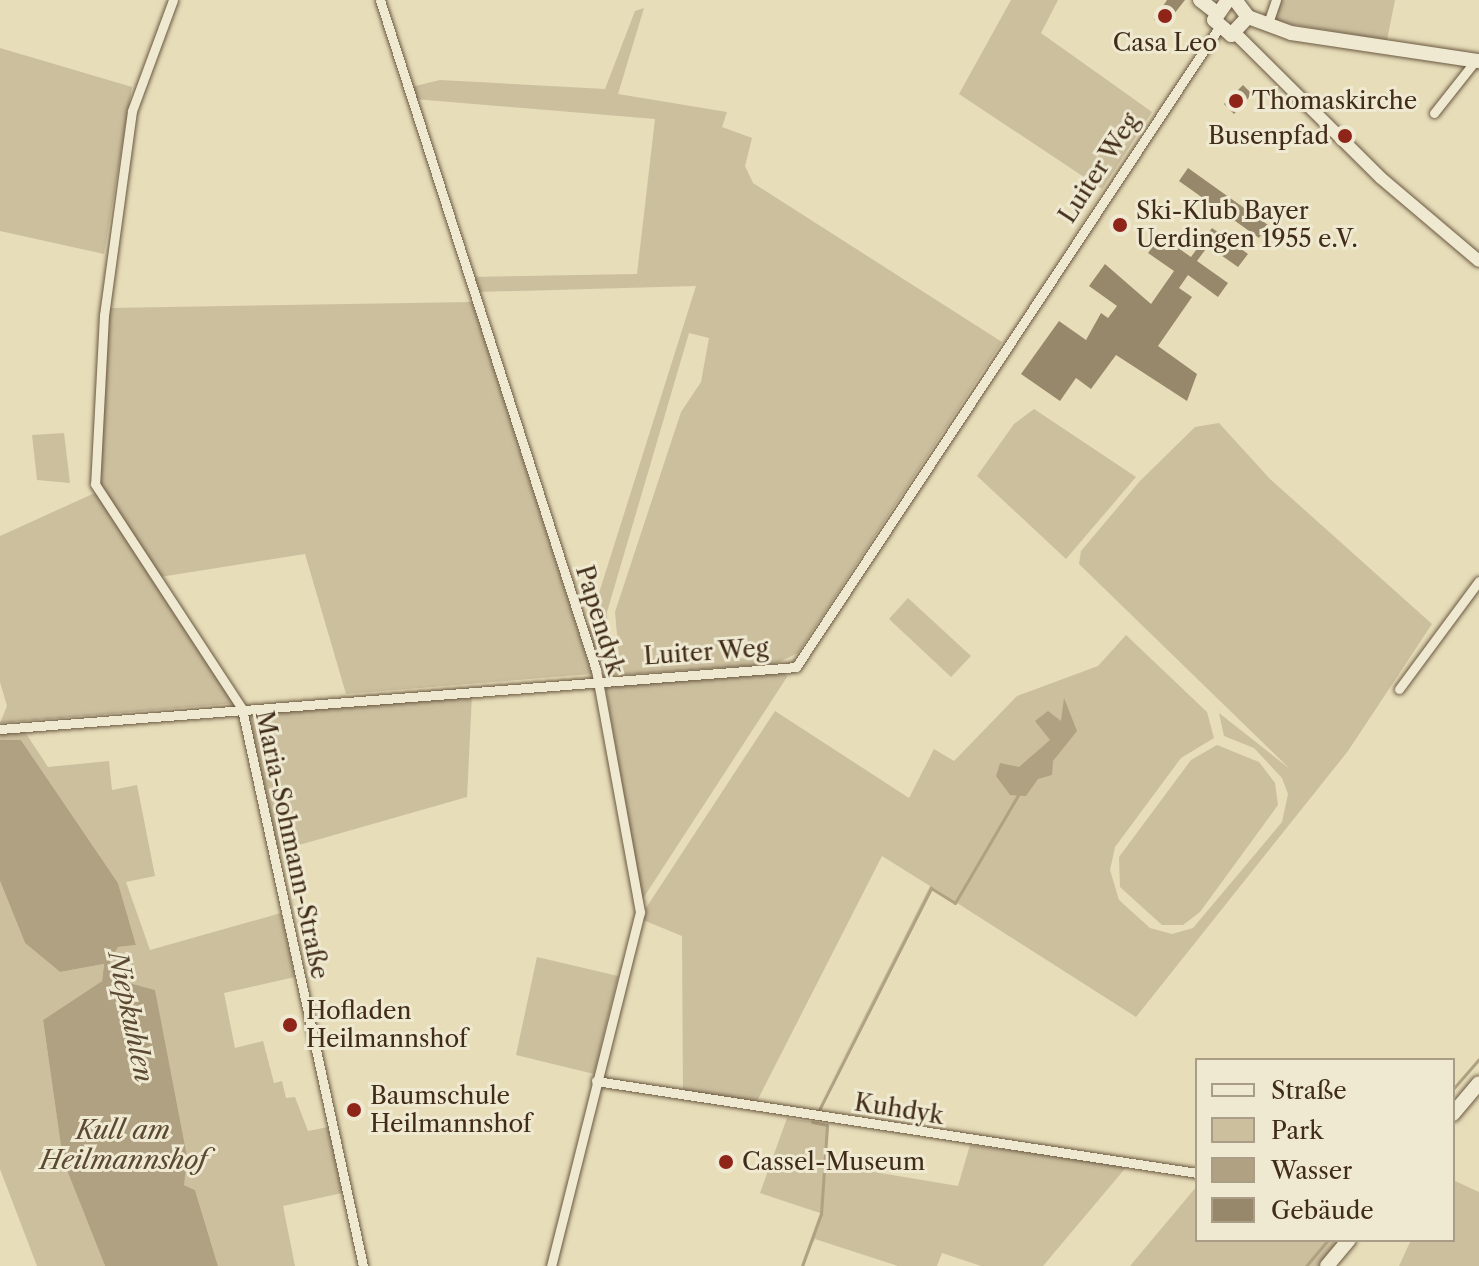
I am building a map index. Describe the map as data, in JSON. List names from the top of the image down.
{
  "streets": {
    "street": [
      "Luiter Weg",
      "Papendyk",
      "Maria-Sohmann-Straße",
      "Kuhdyk"
    ]
  },
  "crossings": [
    ["Luiter Weg", "Papendyk"],
    ["Luiter Weg", "Maria-Sohmann-Straße"],
    ["Papendyk", "Kuhdyk"]
  ],
  "water": ["Niepkuhlen", "Kull am Heilmannshof"],
  "places": [
    "Casa Leo",
    "Thomaskirche",
    "Busenpfad",
    "Ski-Klub Bayer Uerdingen 1955 e.V.",
    "Hofladen Heilmannshof",
    "Baumschule Heilmannshof",
    "Cassel-Museum"
  ],
  "legend": [
    "Straße",
    "Park",
    "Wasser",
    "Gebäude"
  ]
}
